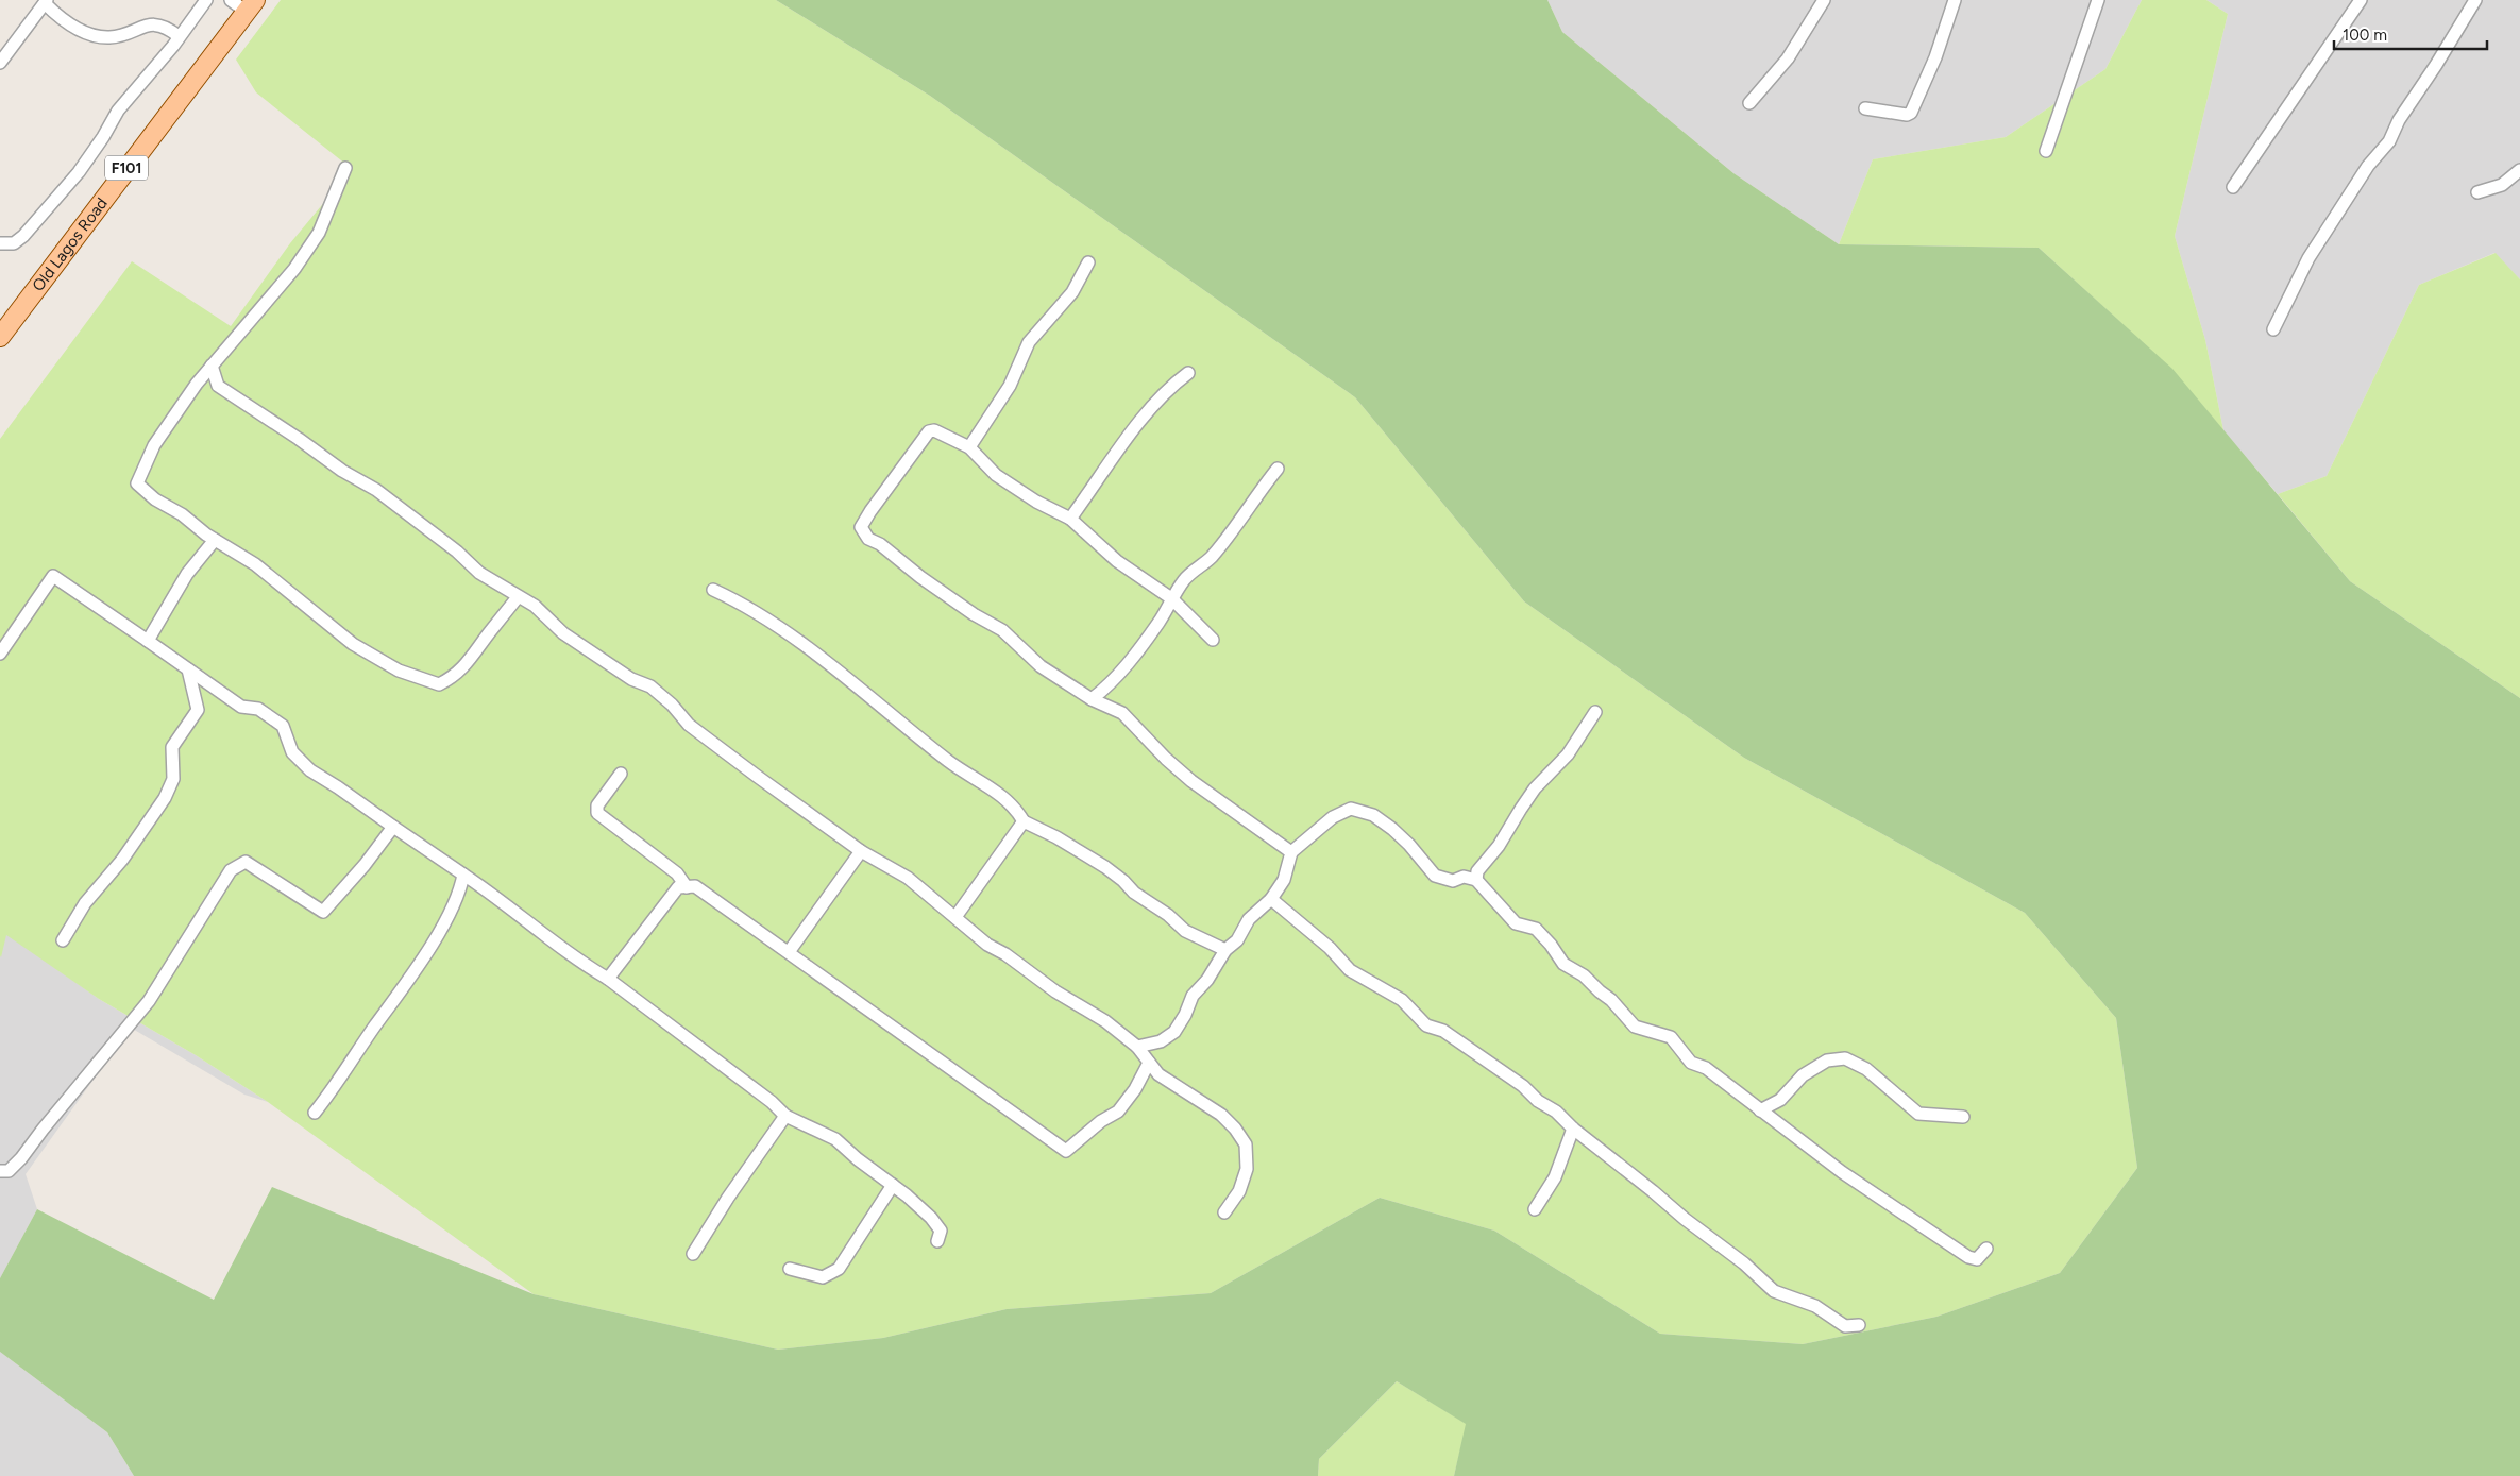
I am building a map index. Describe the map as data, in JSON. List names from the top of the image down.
{
  "streets": {
    "main road": ["F101", "Old Lagos Road"]
  },
  "scale_bar": "100 m"
}
